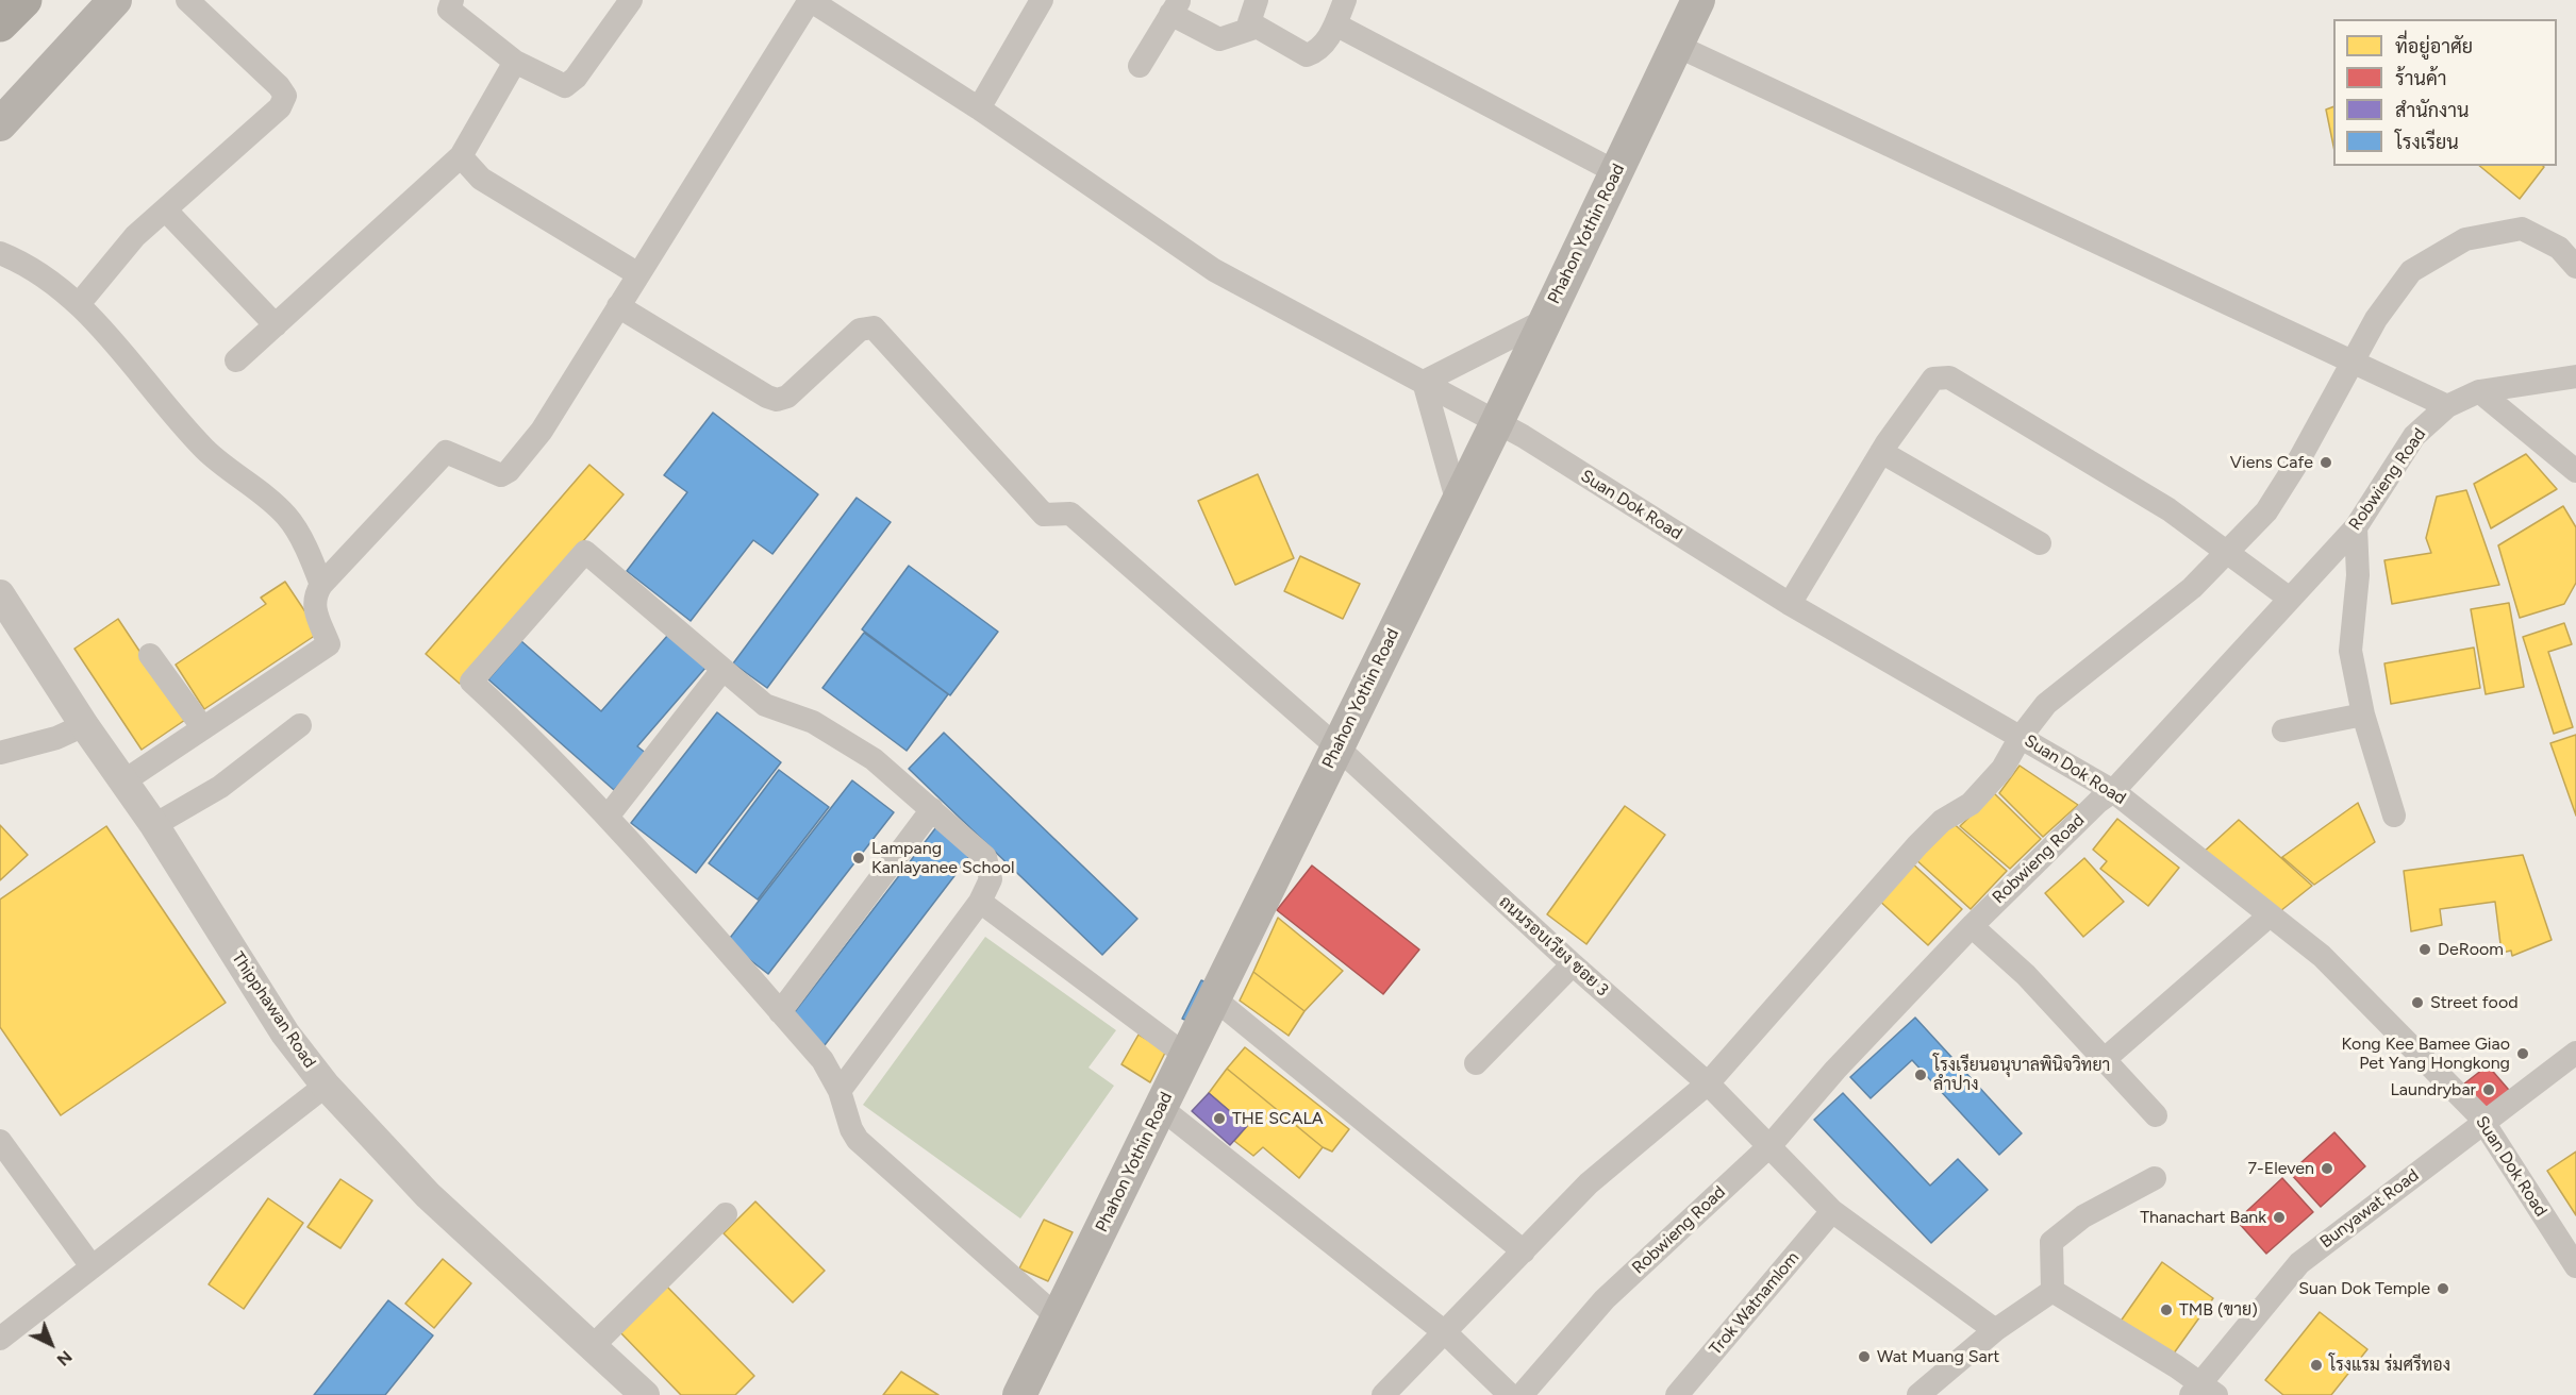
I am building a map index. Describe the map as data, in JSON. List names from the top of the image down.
{
  "streets": {
    "main road": ["Phahon Yothin Road"],
    "street": [
      "Robwieng Road",
      "Suan Dok Road",
      "ถนนรอบเวียง ซอย 3",
      "Thipphawan Road",
      "Bunyawat Road",
      "Trok Watnamlom"
    ]
  },
  "crossings": [
    ["Phahon Yothin Road", "Suan Dok Road"],
    ["Phahon Yothin Road", "ถนนรอบเวียง ซอย 3"],
    ["Robwieng Road", "Suan Dok Road"],
    ["Robwieng Road", "ถนนรอบเวียง ซอย 3"],
    ["Suan Dok Road", "Bunyawat Road"],
    ["ถนนรอบเวียง ซอย 3", "Trok Watnamlom"]
  ],
  "places": [
    "Viens Cafe",
    "Lampang Kanlayanee School",
    "DeRoom",
    "Street food",
    "Kong Kee Bamee Giao Pet Yang Hongkong",
    "โรงเรียนอนุบาลพินิจวิทยา ลำปาง",
    "Laundrybar",
    "THE SCALA",
    "7-Eleven",
    "Thanachart Bank",
    "Suan Dok Temple",
    "TMB (ขาย)",
    "Wat Muang Sart",
    "โรงแรม ร่มศรีทอง"
  ],
  "legend": [
    "ที่อยู่อาศัย",
    "ร้านค้า",
    "สำนักงาน",
    "โรงเรียน"
  ],
  "north": "bottom right"
}
